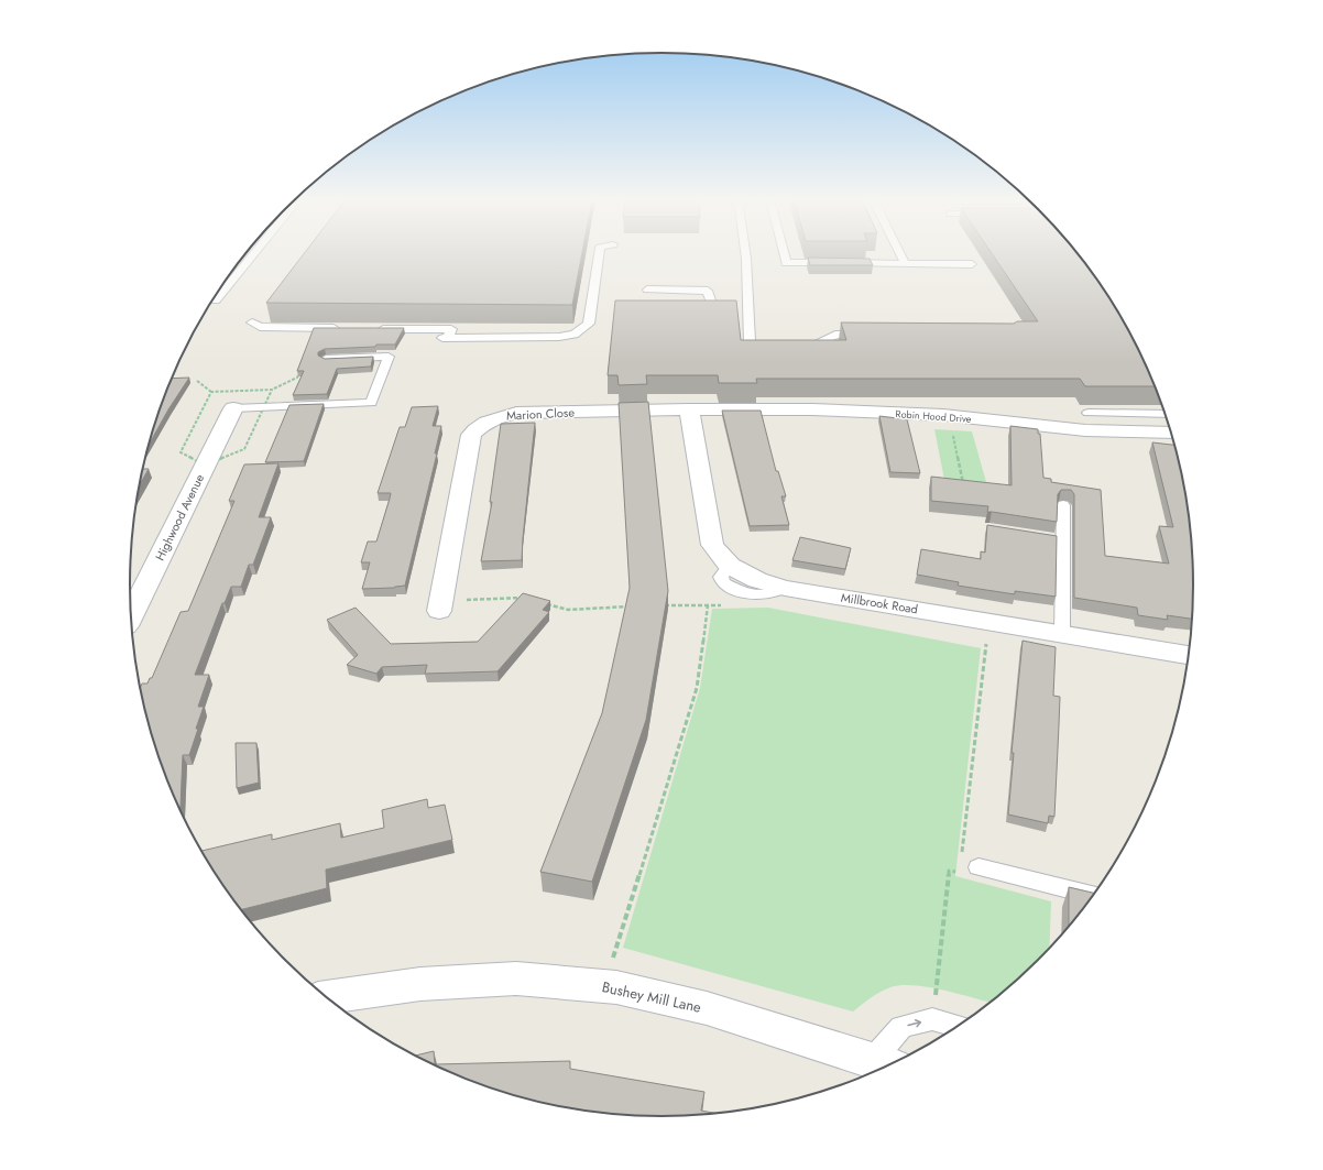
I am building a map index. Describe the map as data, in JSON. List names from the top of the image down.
{
  "streets": {
    "street": [
      "Marion Close",
      "Robin Hood Drive",
      "Highwood Avenue",
      "Millbrook Road",
      "Bushey Mill Lane"
    ]
  },
  "crossings": [
    ["Marion Close", "Robin Hood Drive"],
    ["Marion Close", "Millbrook Road"],
    ["Robin Hood Drive", "Millbrook Road"]
  ]
}
